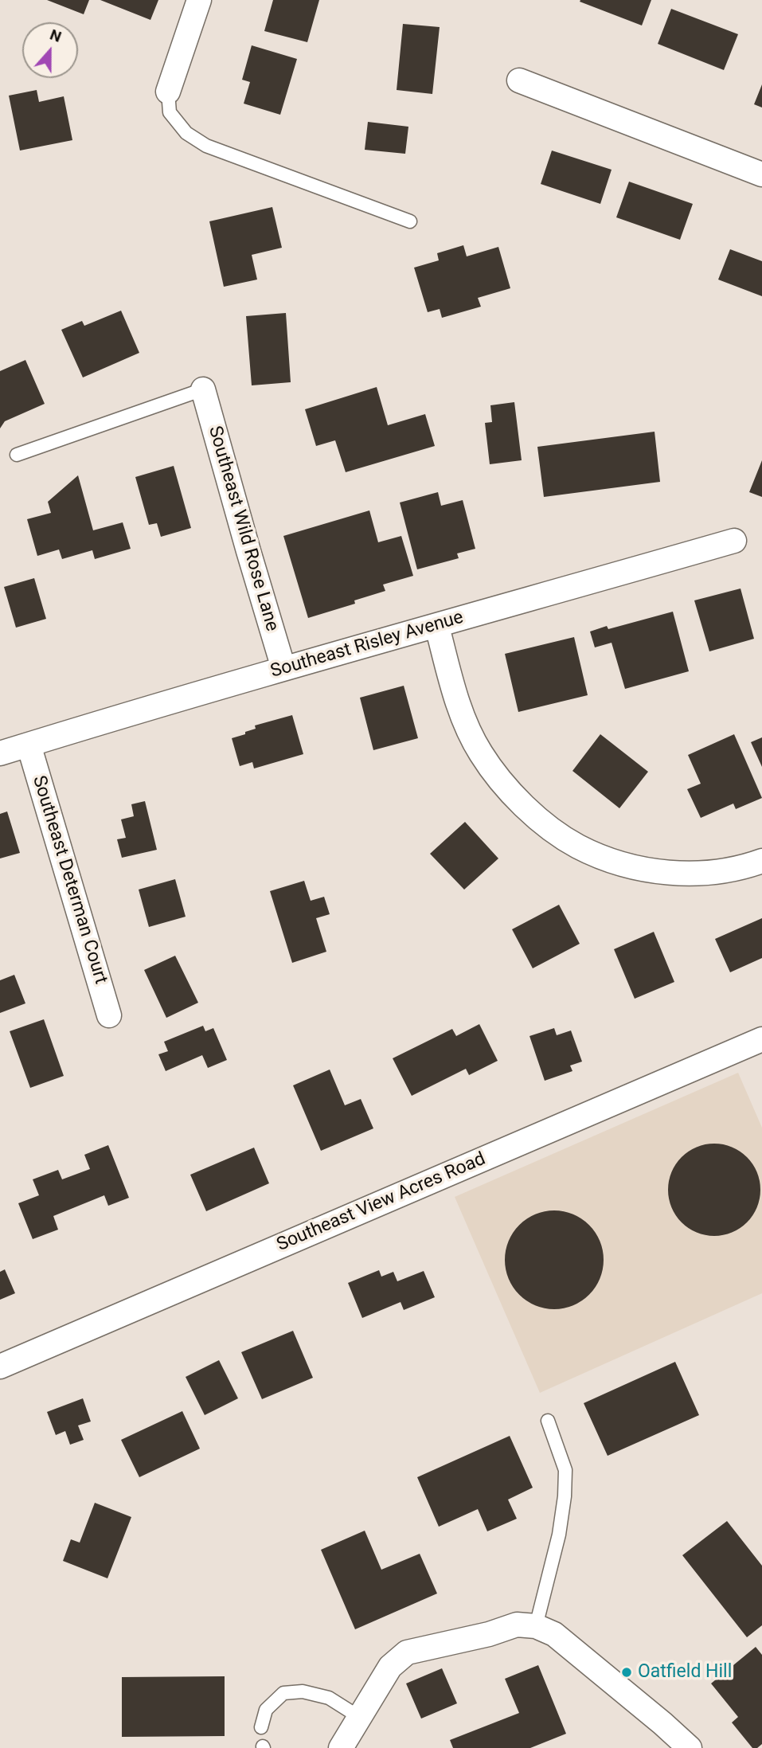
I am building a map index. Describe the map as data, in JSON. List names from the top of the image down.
{
  "streets": {
    "street": [
      "Southeast Wild Rose Lane",
      "Southeast Risley Avenue",
      "Southeast Determan Court",
      "Southeast View Acres Road"
    ]
  },
  "crossings": [
    ["Southeast Wild Rose Lane", "Southeast Risley Avenue"],
    ["Southeast Risley Avenue", "Southeast Determan Court"]
  ],
  "places": ["Oatfield Hill"],
  "north": "top"
}
